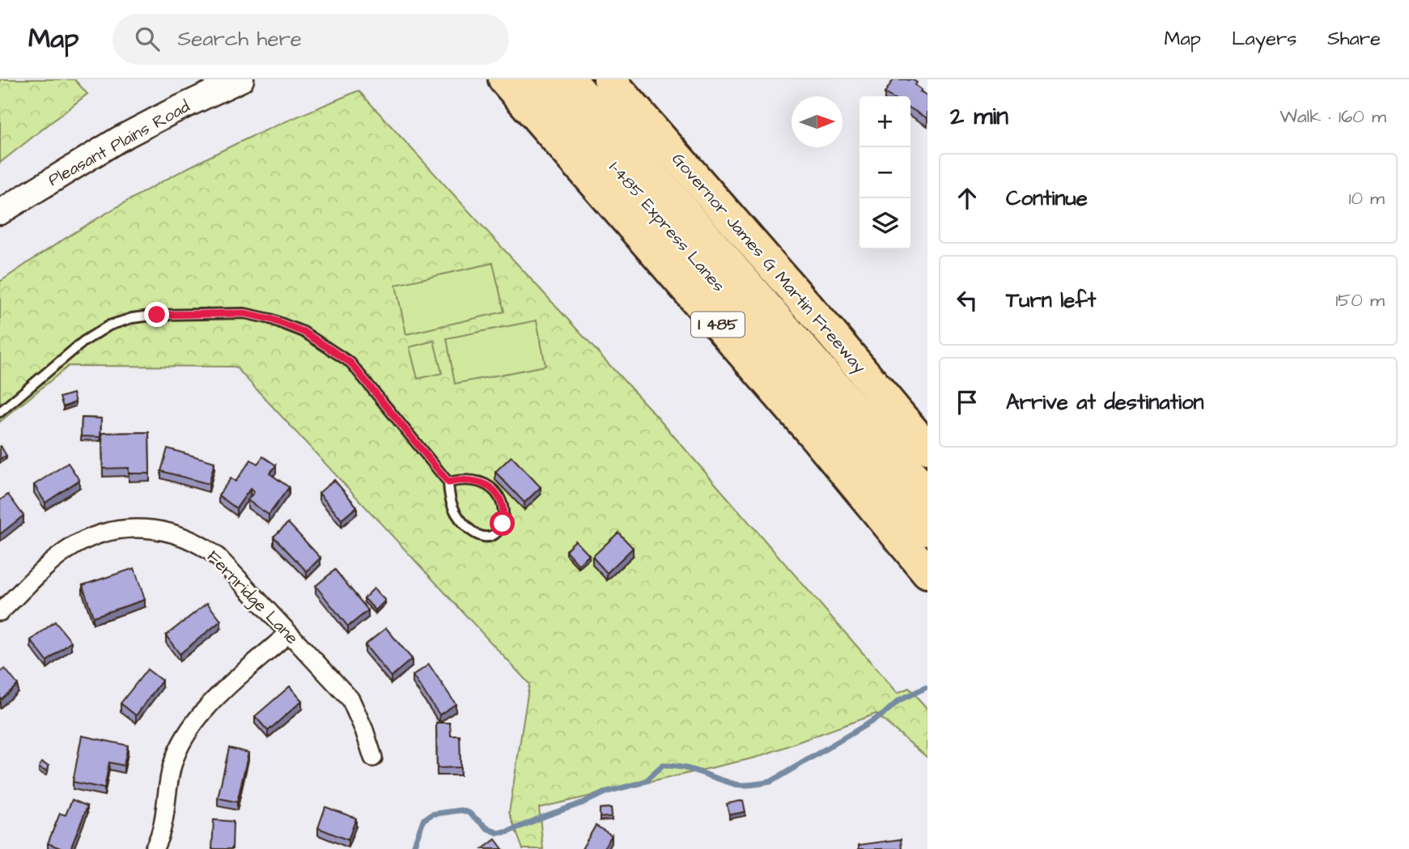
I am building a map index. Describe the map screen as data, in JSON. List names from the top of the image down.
{
  "streets": {
    "highway": ["I-485 Express Lanes", "Governor James G Martin Freeway", "I 485"],
    "street": ["Pleasant Plains Road", "Fernridge Lane"]
  },
  "north": "right",
  "page": {
    "header": "Map",
    "search": "Search here",
    "nav": ["Map", "Layers", "Share"],
    "heading": ["2 min", "Walk · 160 m"],
    "map_buttons": ["+", "−"],
    "list": [
      ["Continue", "10 m"],
      ["Turn left", "150 m"],
      "Arrive at destination"
    ]
  }
}
